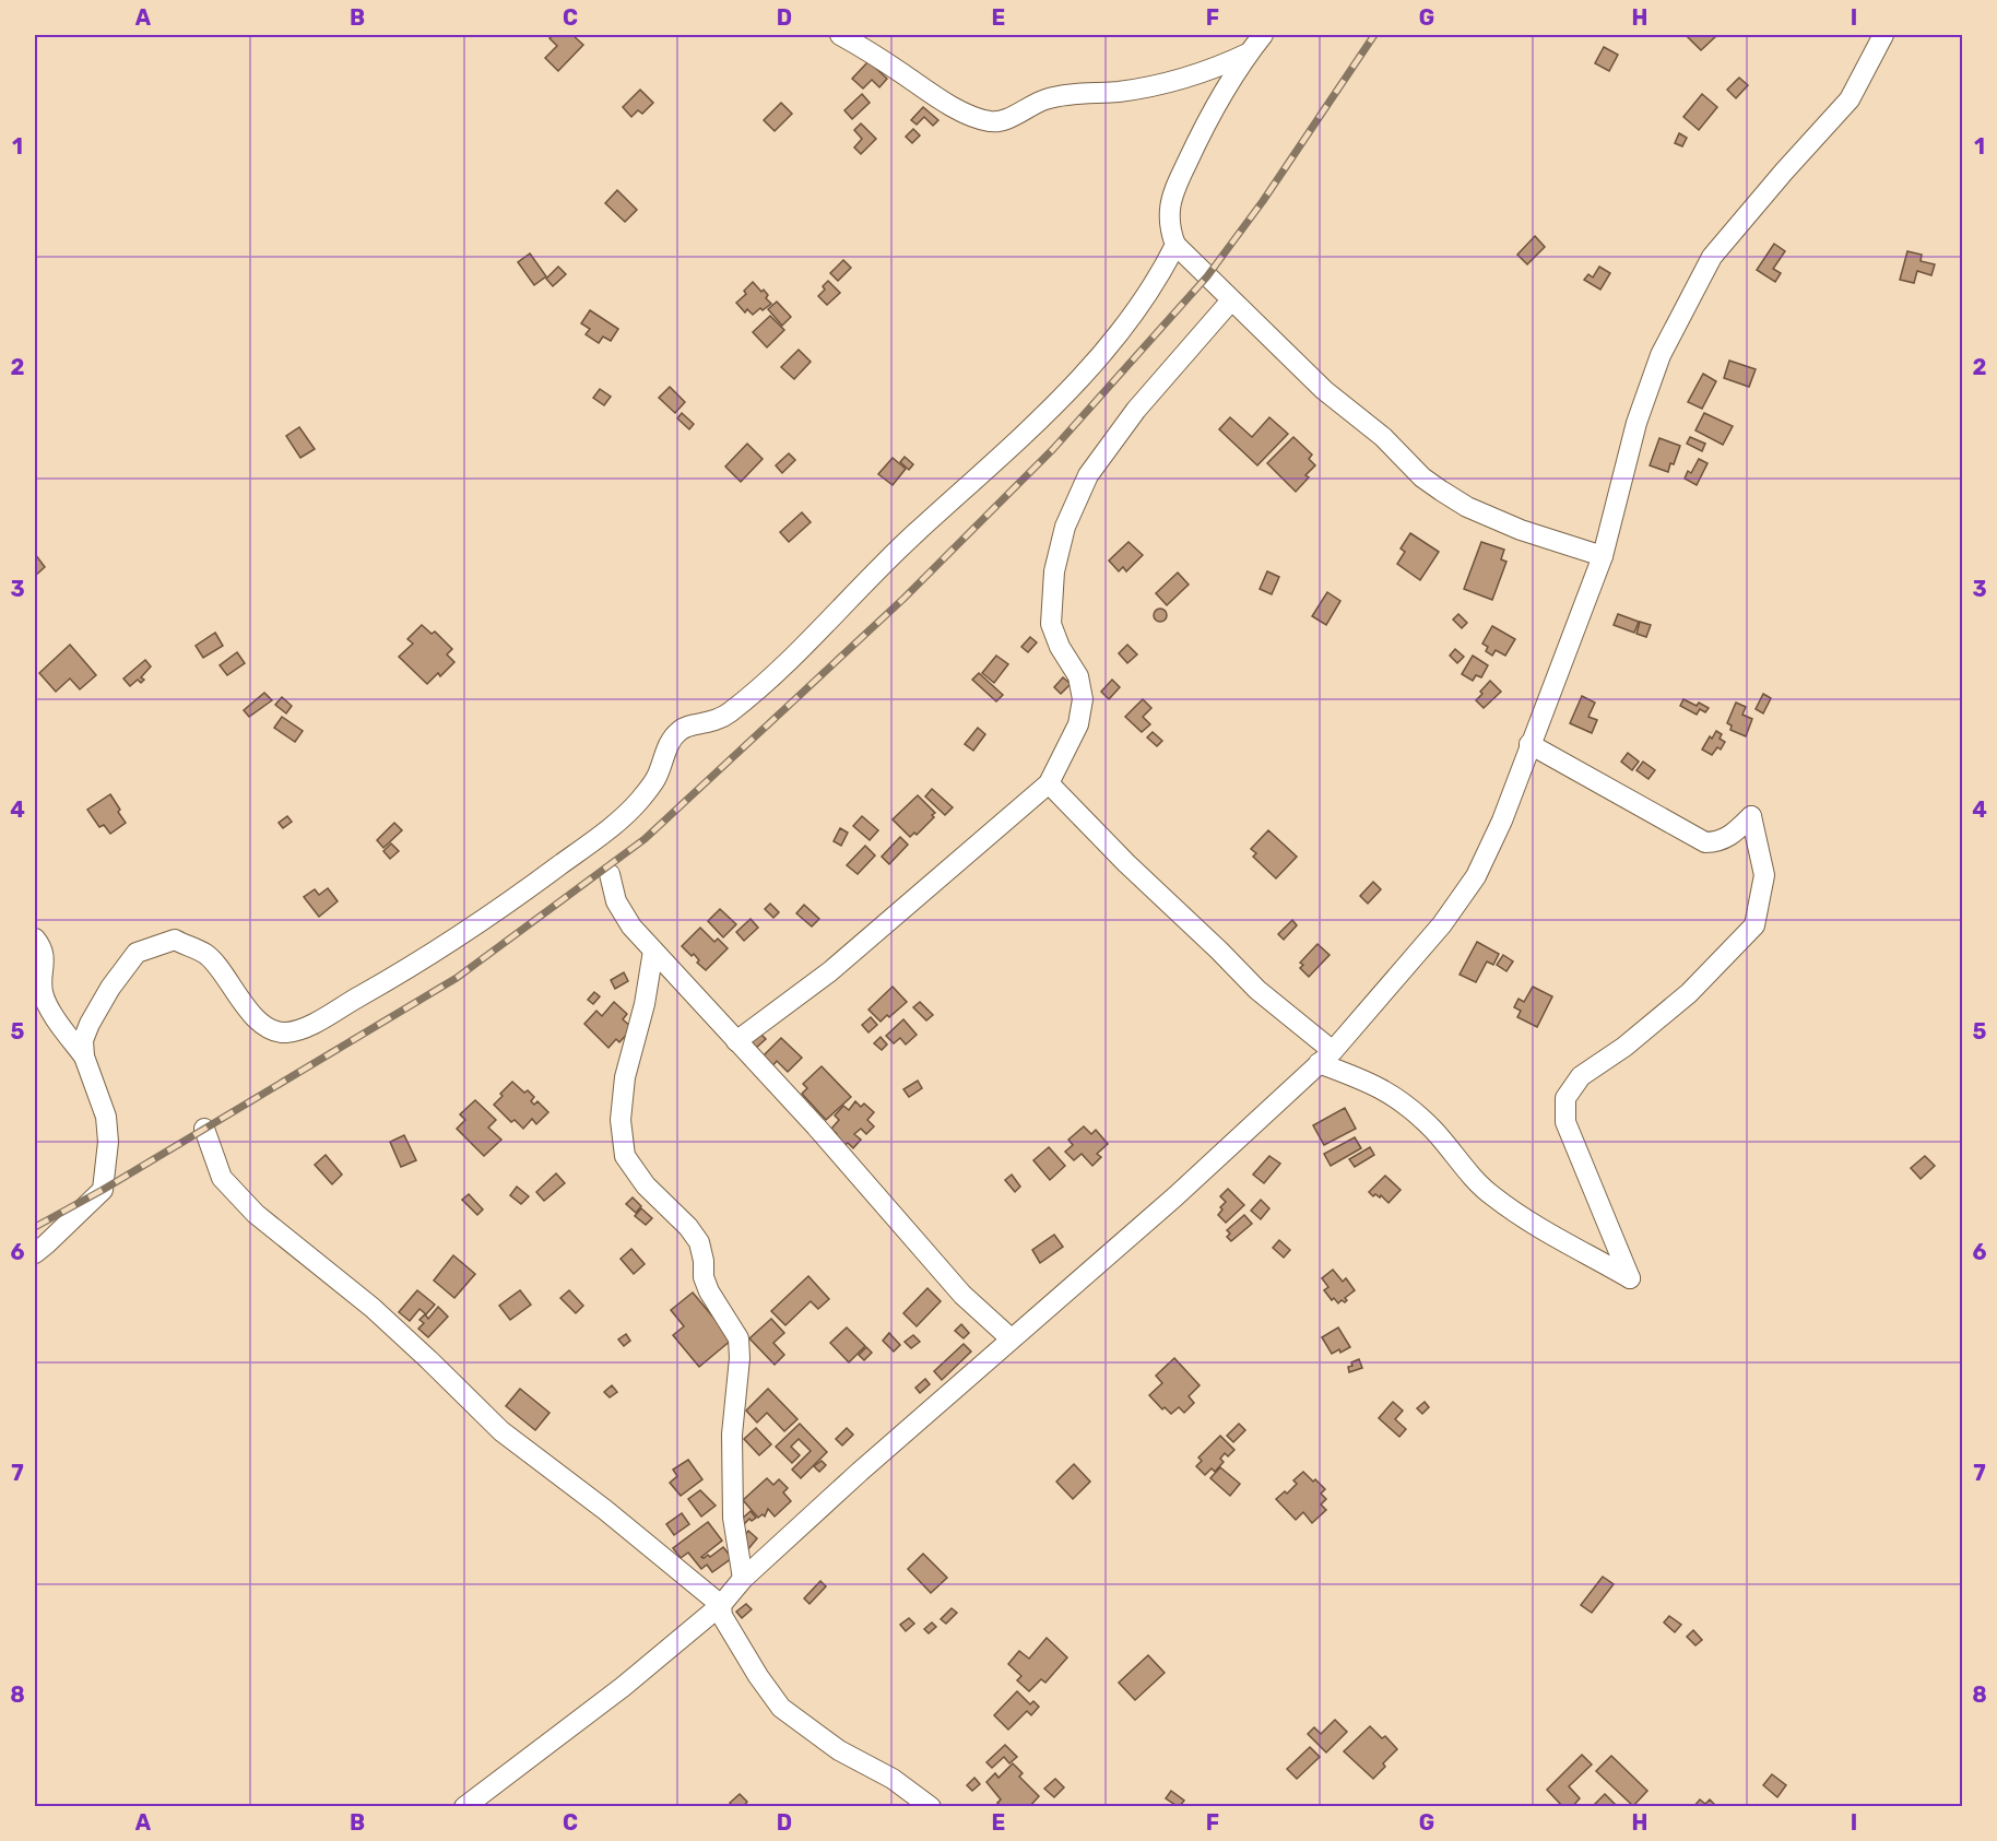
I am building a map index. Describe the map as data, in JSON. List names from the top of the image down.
{
  "grid": {
    "columns": [
      "A",
      "B",
      "C",
      "D",
      "E",
      "F",
      "G",
      "H",
      "I"
    ],
    "rows": [
      "1",
      "2",
      "3",
      "4",
      "5",
      "6",
      "7",
      "8"
    ]
  }
}
